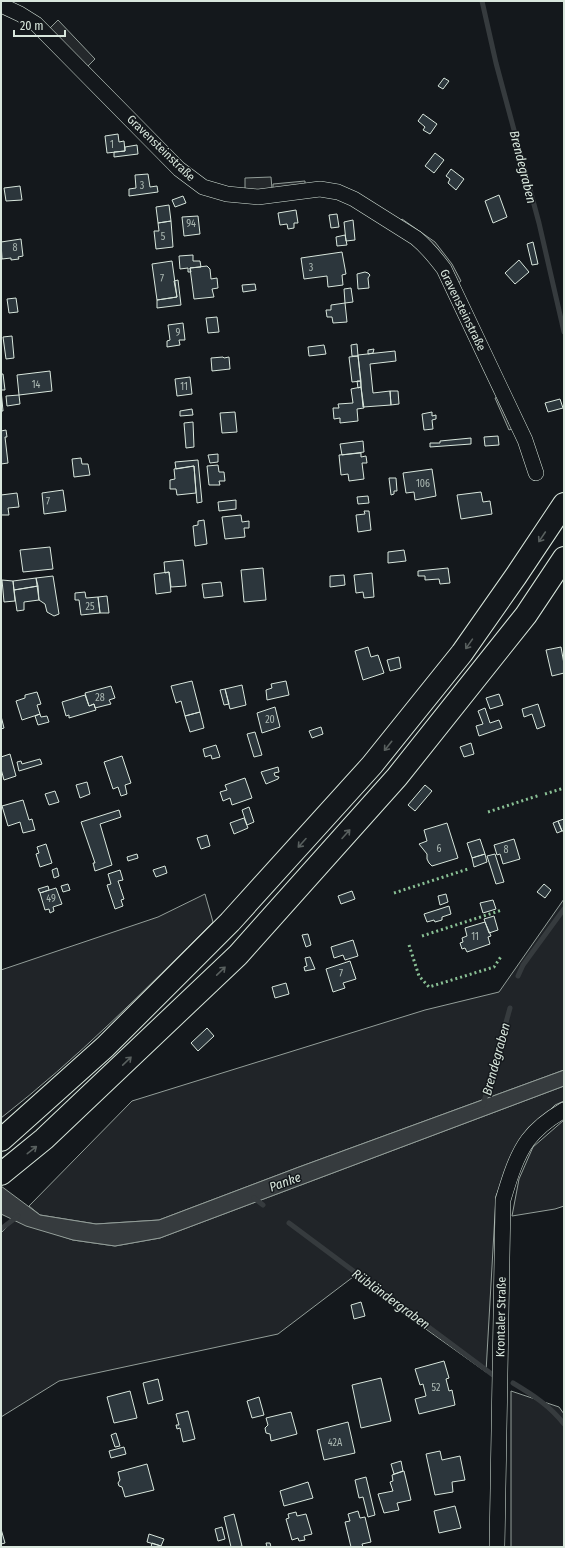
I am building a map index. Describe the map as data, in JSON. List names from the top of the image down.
{
  "streets": {
    "street": ["Gravensteinstraße", "Krontaler Straße"]
  },
  "water": ["Brendegraben", "Panke", "Rübländergraben"],
  "house_numbers": [
    "1",
    "3",
    "94",
    "5",
    "8",
    "3",
    "7",
    "9",
    "14",
    "11",
    "106",
    "7",
    "25",
    "28",
    "20",
    "6",
    "8",
    "49",
    "11",
    "7",
    "52",
    "42A"
  ],
  "scale_bar": "20 m"
}
